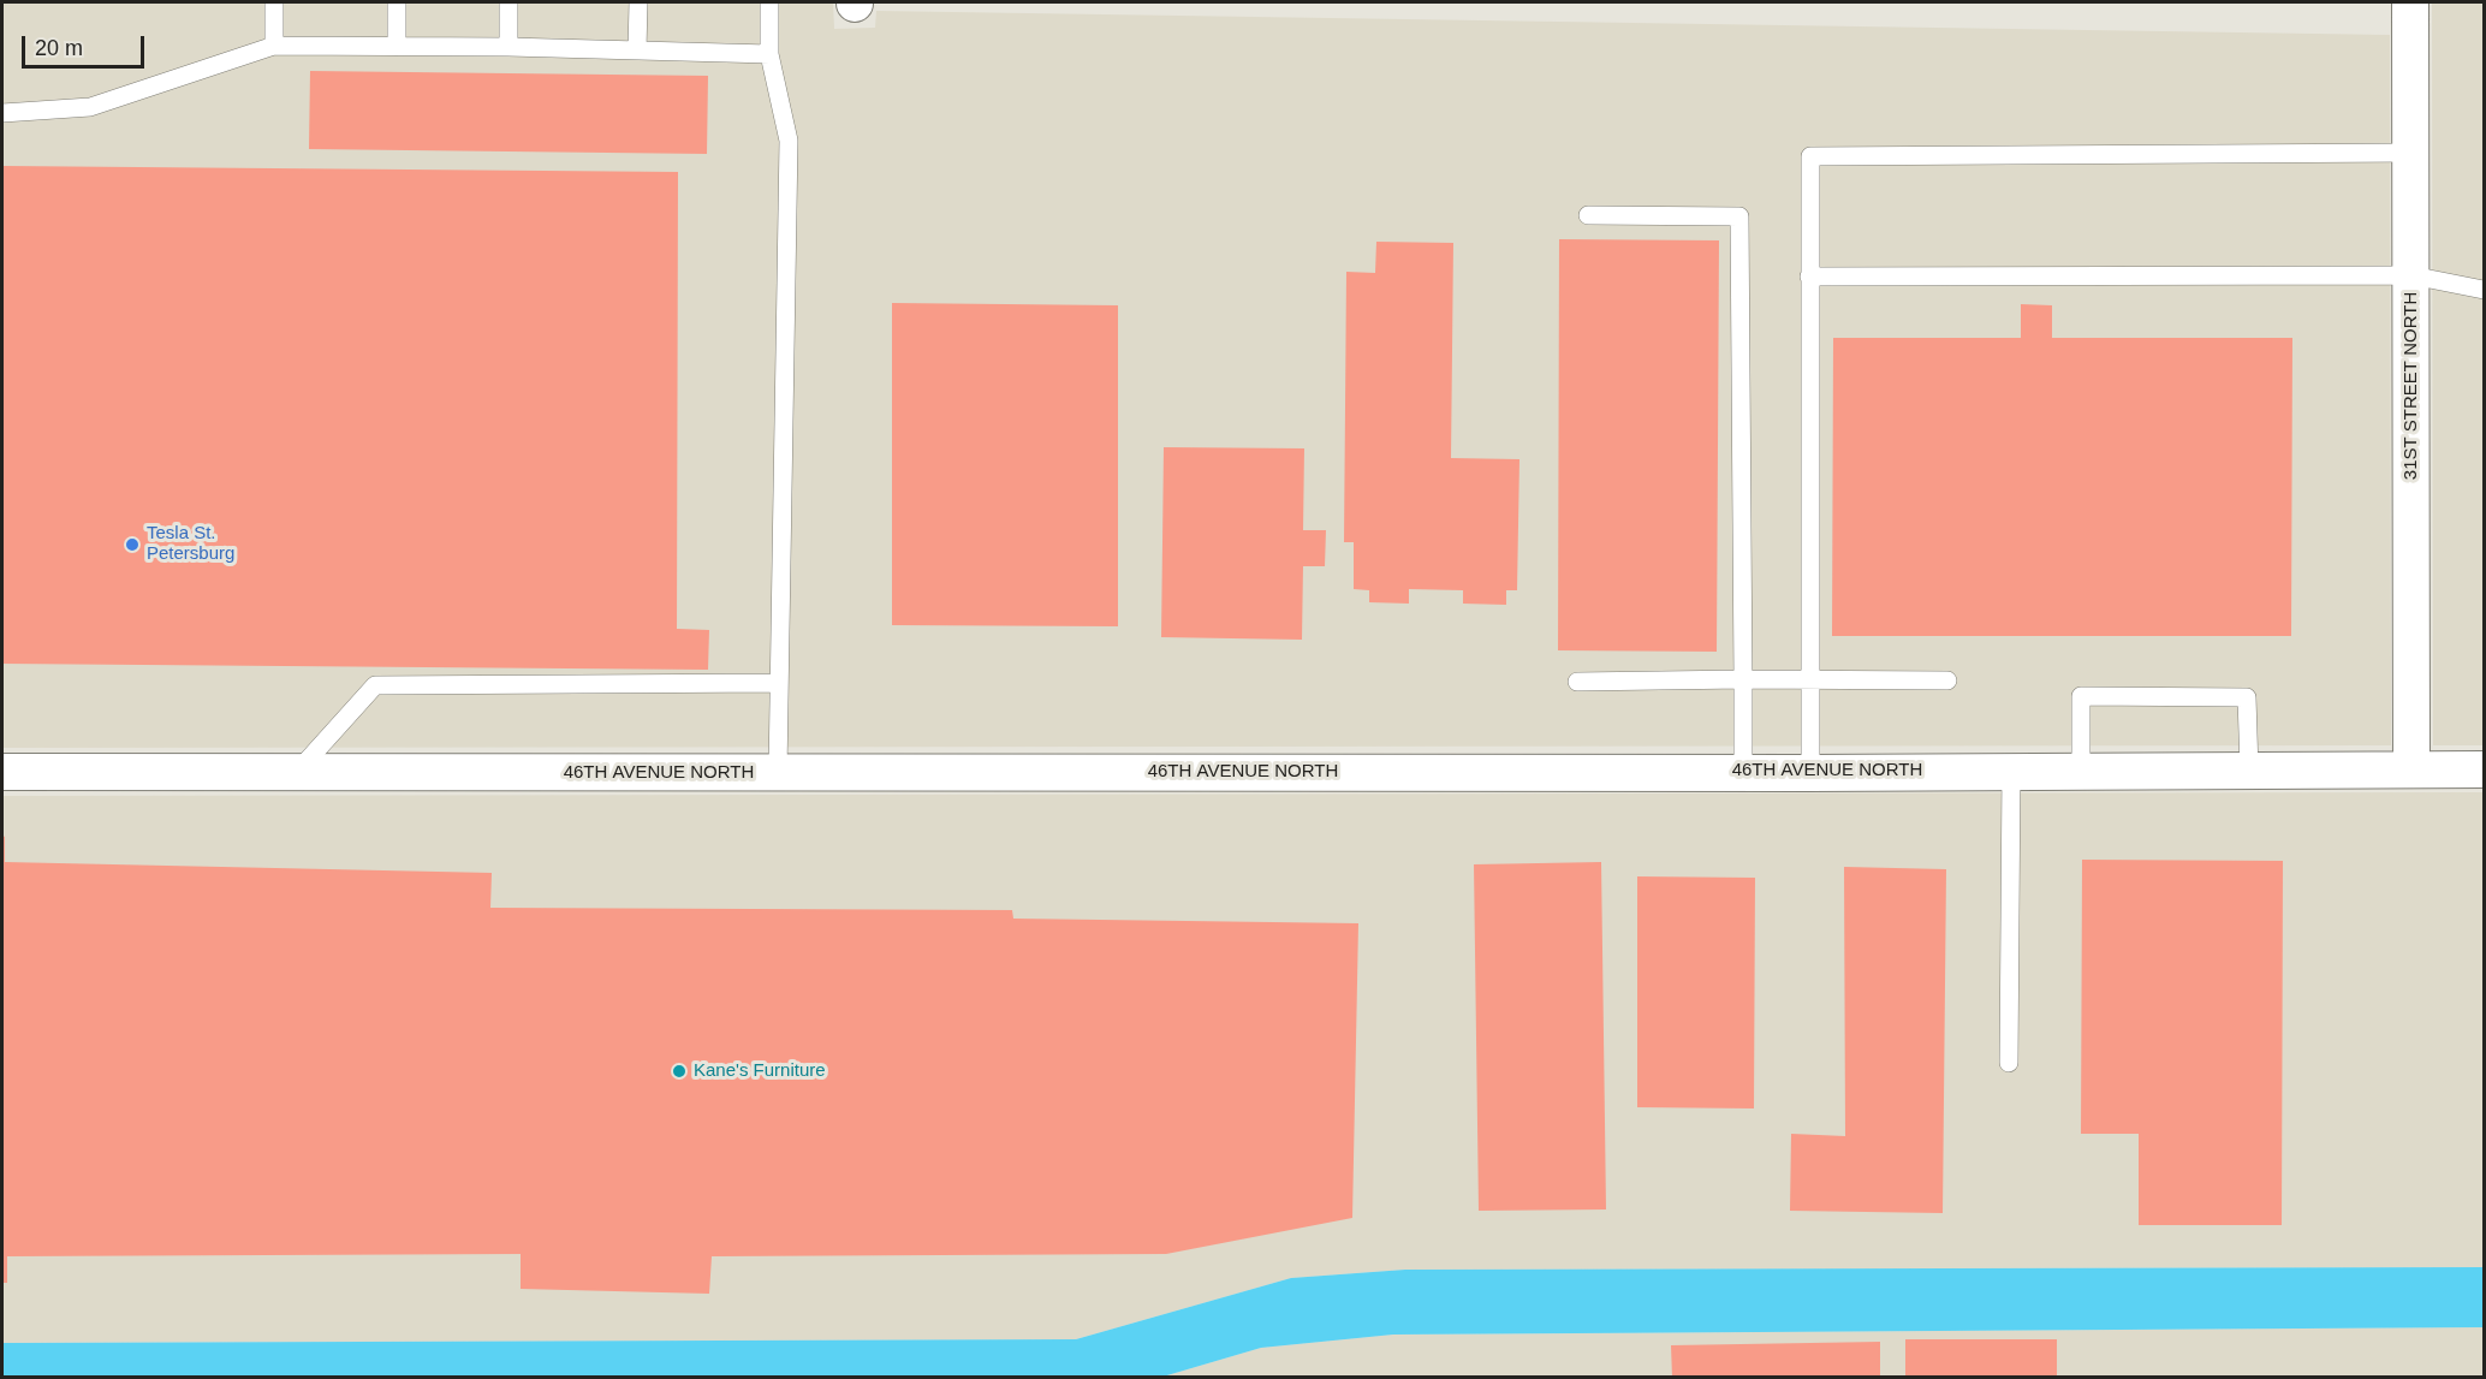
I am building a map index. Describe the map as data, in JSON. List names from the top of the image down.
{
  "streets": {
    "street": ["31ST STREET NORTH", "46TH AVENUE NORTH"]
  },
  "crossings": [
    ["31ST STREET NORTH", "46TH AVENUE NORTH"]
  ],
  "places": ["Tesla St. Petersburg", "Kane's Furniture"],
  "scale_bar": "20 m"
}
